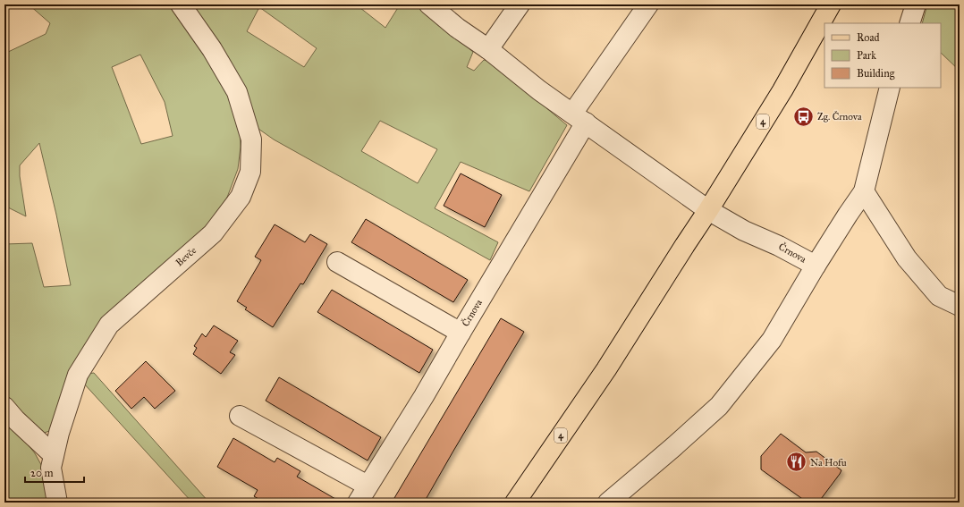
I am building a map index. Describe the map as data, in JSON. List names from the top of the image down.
{
  "streets": {
    "main road": ["4"],
    "street": ["Črnova", "Bevče"]
  },
  "crossings": [
    ["4", "Črnova"]
  ],
  "places": {
    "bus stop": ["Zg. Črnova"],
    "restaurant": ["Na Hofu"]
  },
  "legend": ["Road", "Park", "Building"],
  "scale_bar": "20 m"
}
